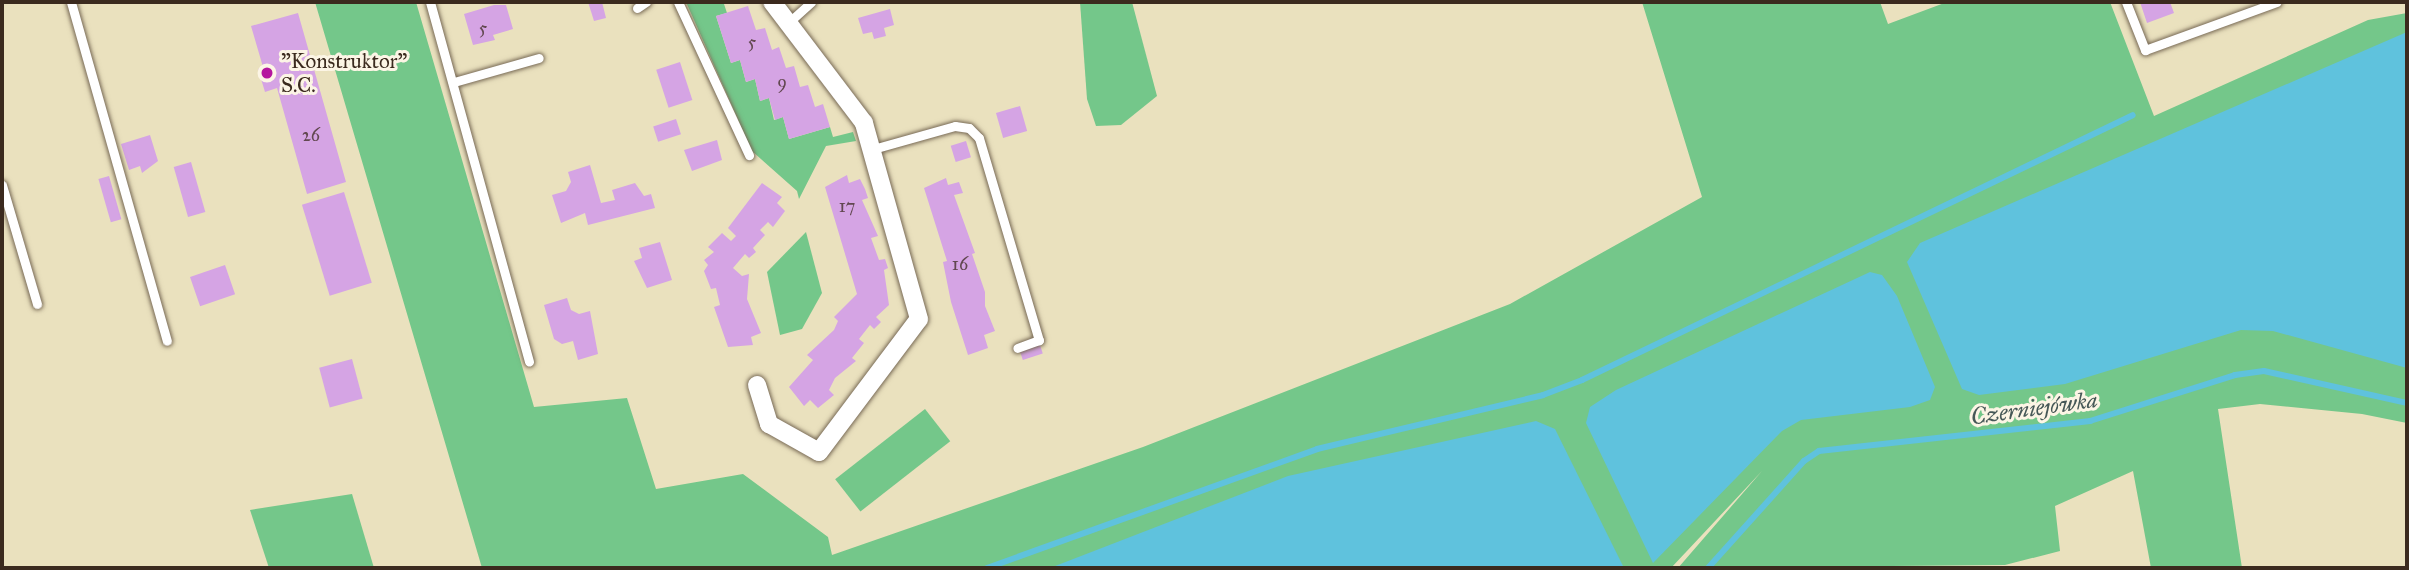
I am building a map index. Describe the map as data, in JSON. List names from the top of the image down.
{
  "water": ["Czerniejówka"],
  "places": ["\"Konstruktor\" S.C."],
  "house_numbers": [
    "5",
    "5",
    "9",
    "26",
    "17",
    "16"
  ]
}
